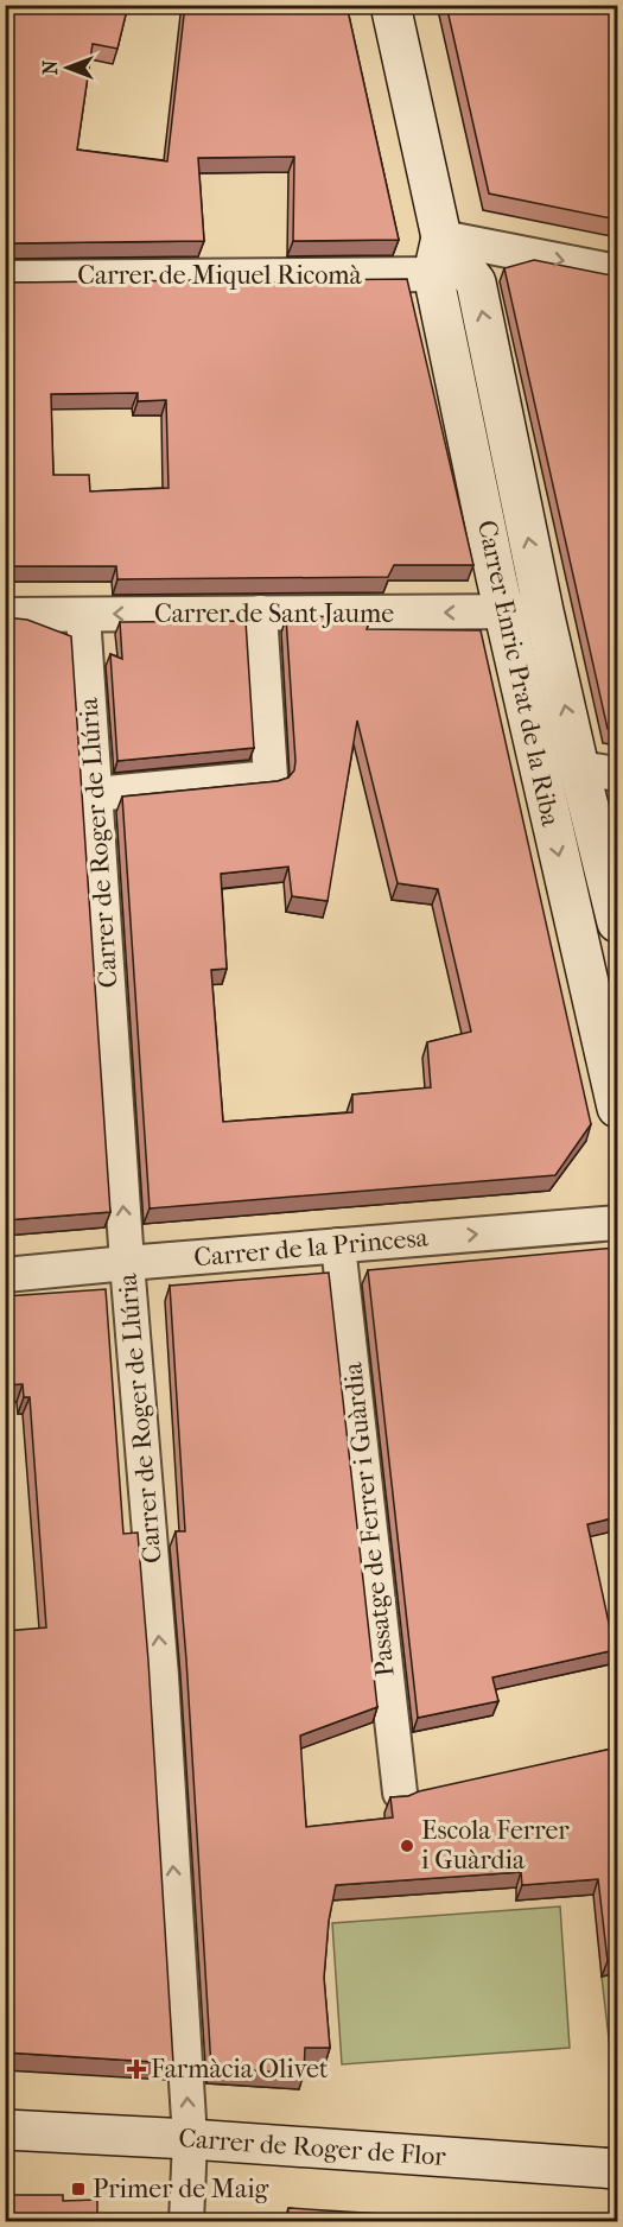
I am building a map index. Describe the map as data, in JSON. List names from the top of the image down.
{
  "streets": {
    "street": [
      "Carrer de Miquel Ricomà",
      "Carrer de Sant Jaume",
      "Carrer Enric Prat de la Riba",
      "Carrer de Roger de Llúria",
      "Carrer de la Princesa",
      "Passatge de Ferrer i Guàrdia",
      "Carrer de Roger de Flor"
    ]
  },
  "crossings": [
    ["Carrer de Miquel Ricomà", "Carrer Enric Prat de la Riba"],
    ["Carrer de Sant Jaume", "Carrer Enric Prat de la Riba"],
    ["Carrer de Sant Jaume", "Carrer de Roger de Llúria"],
    ["Carrer de Roger de Llúria", "Carrer de la Princesa"],
    ["Carrer de Roger de Llúria", "Carrer de Roger de Flor"],
    ["Carrer de la Princesa", "Passatge de Ferrer i Guàrdia"]
  ],
  "one_way": ["Carrer de Sant Jaume", "Carrer de Roger de Llúria", "Carrer de la Princesa"],
  "places": {
    "other": ["Escola Ferrer i Guàrdia"],
    "health": ["Farmàcia Olivet"],
    "transit": ["Primer de Maig"]
  },
  "north": "left"
}
